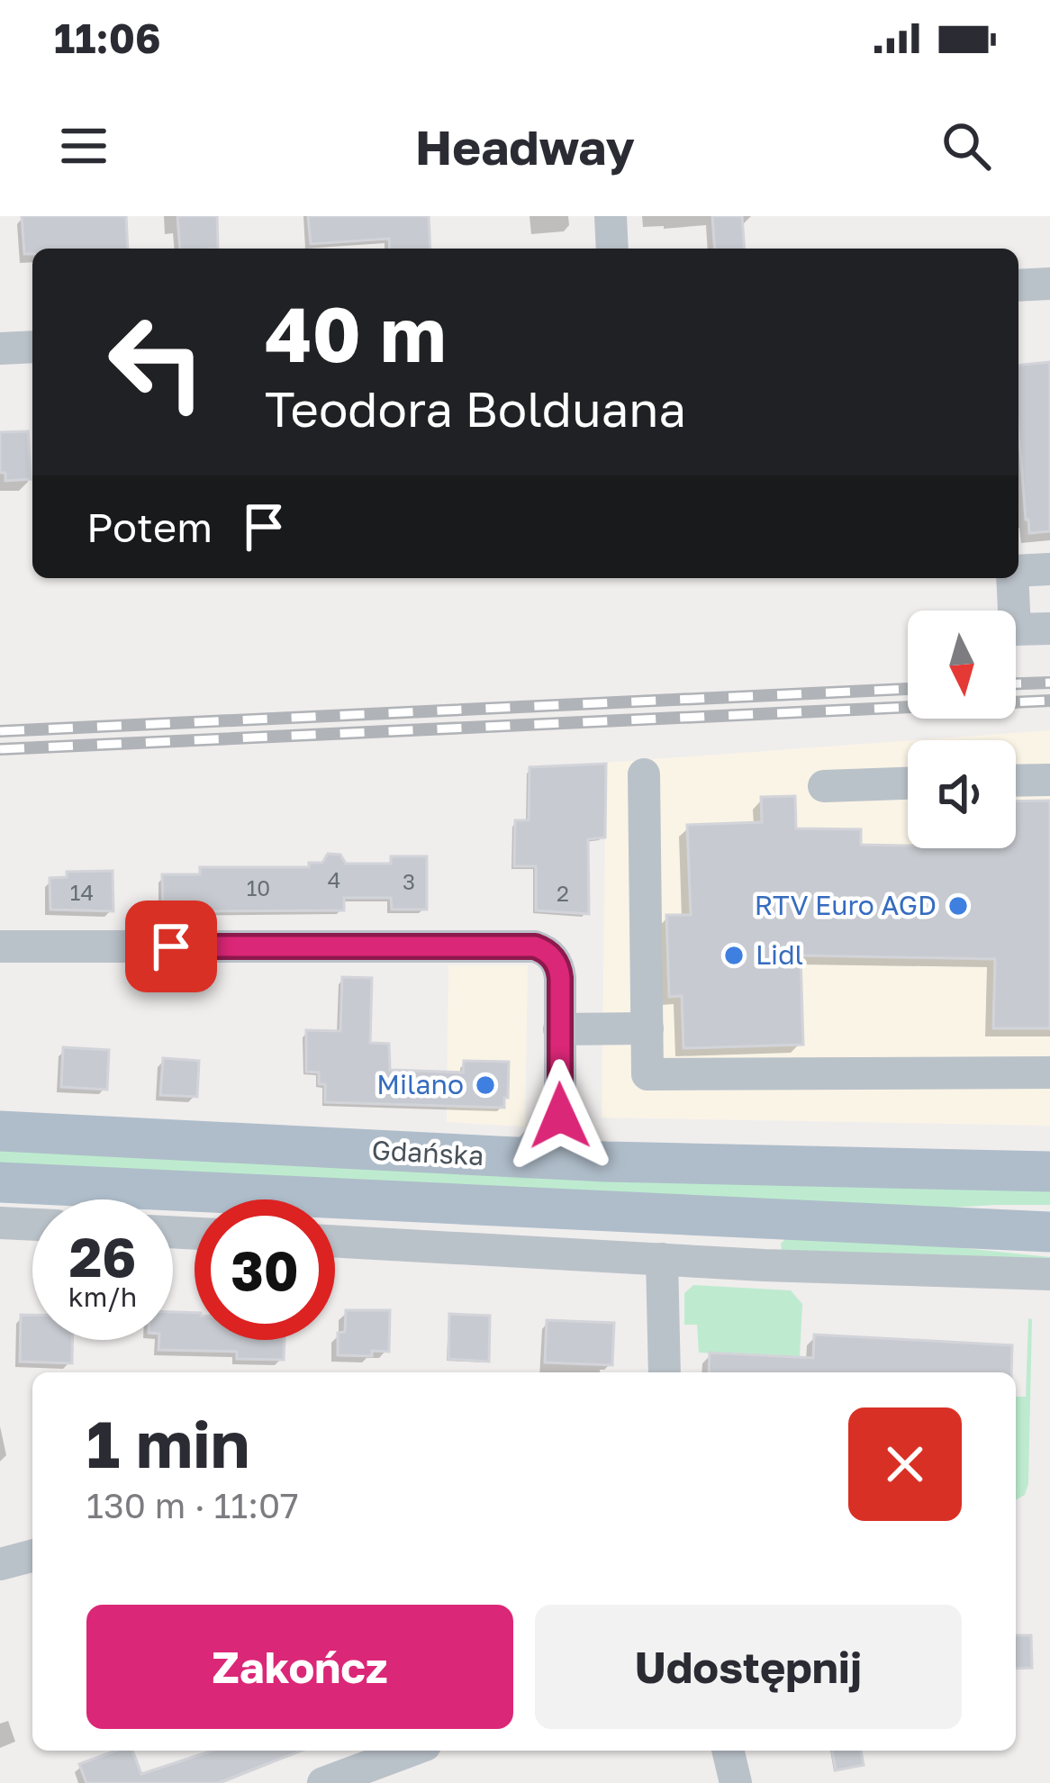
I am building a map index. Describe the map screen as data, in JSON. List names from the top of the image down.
{
  "streets": {
    "main road": ["Gdańska"]
  },
  "places": ["RTV Euro AGD", "Lidl", "Milano"],
  "house_numbers": [
    "4",
    "3",
    "10",
    "14",
    "2"
  ],
  "north": "bottom",
  "page": {
    "status": "11:06",
    "header": "Headway",
    "turn": ["40 m", "Teodora Bolduana"],
    "then": "Potem",
    "speed": "26 km/h",
    "limit": "30",
    "heading": ["1 min", "130 m · 11:07"],
    "buttons": ["Zakończ", "Udostępnij"]
  }
}
